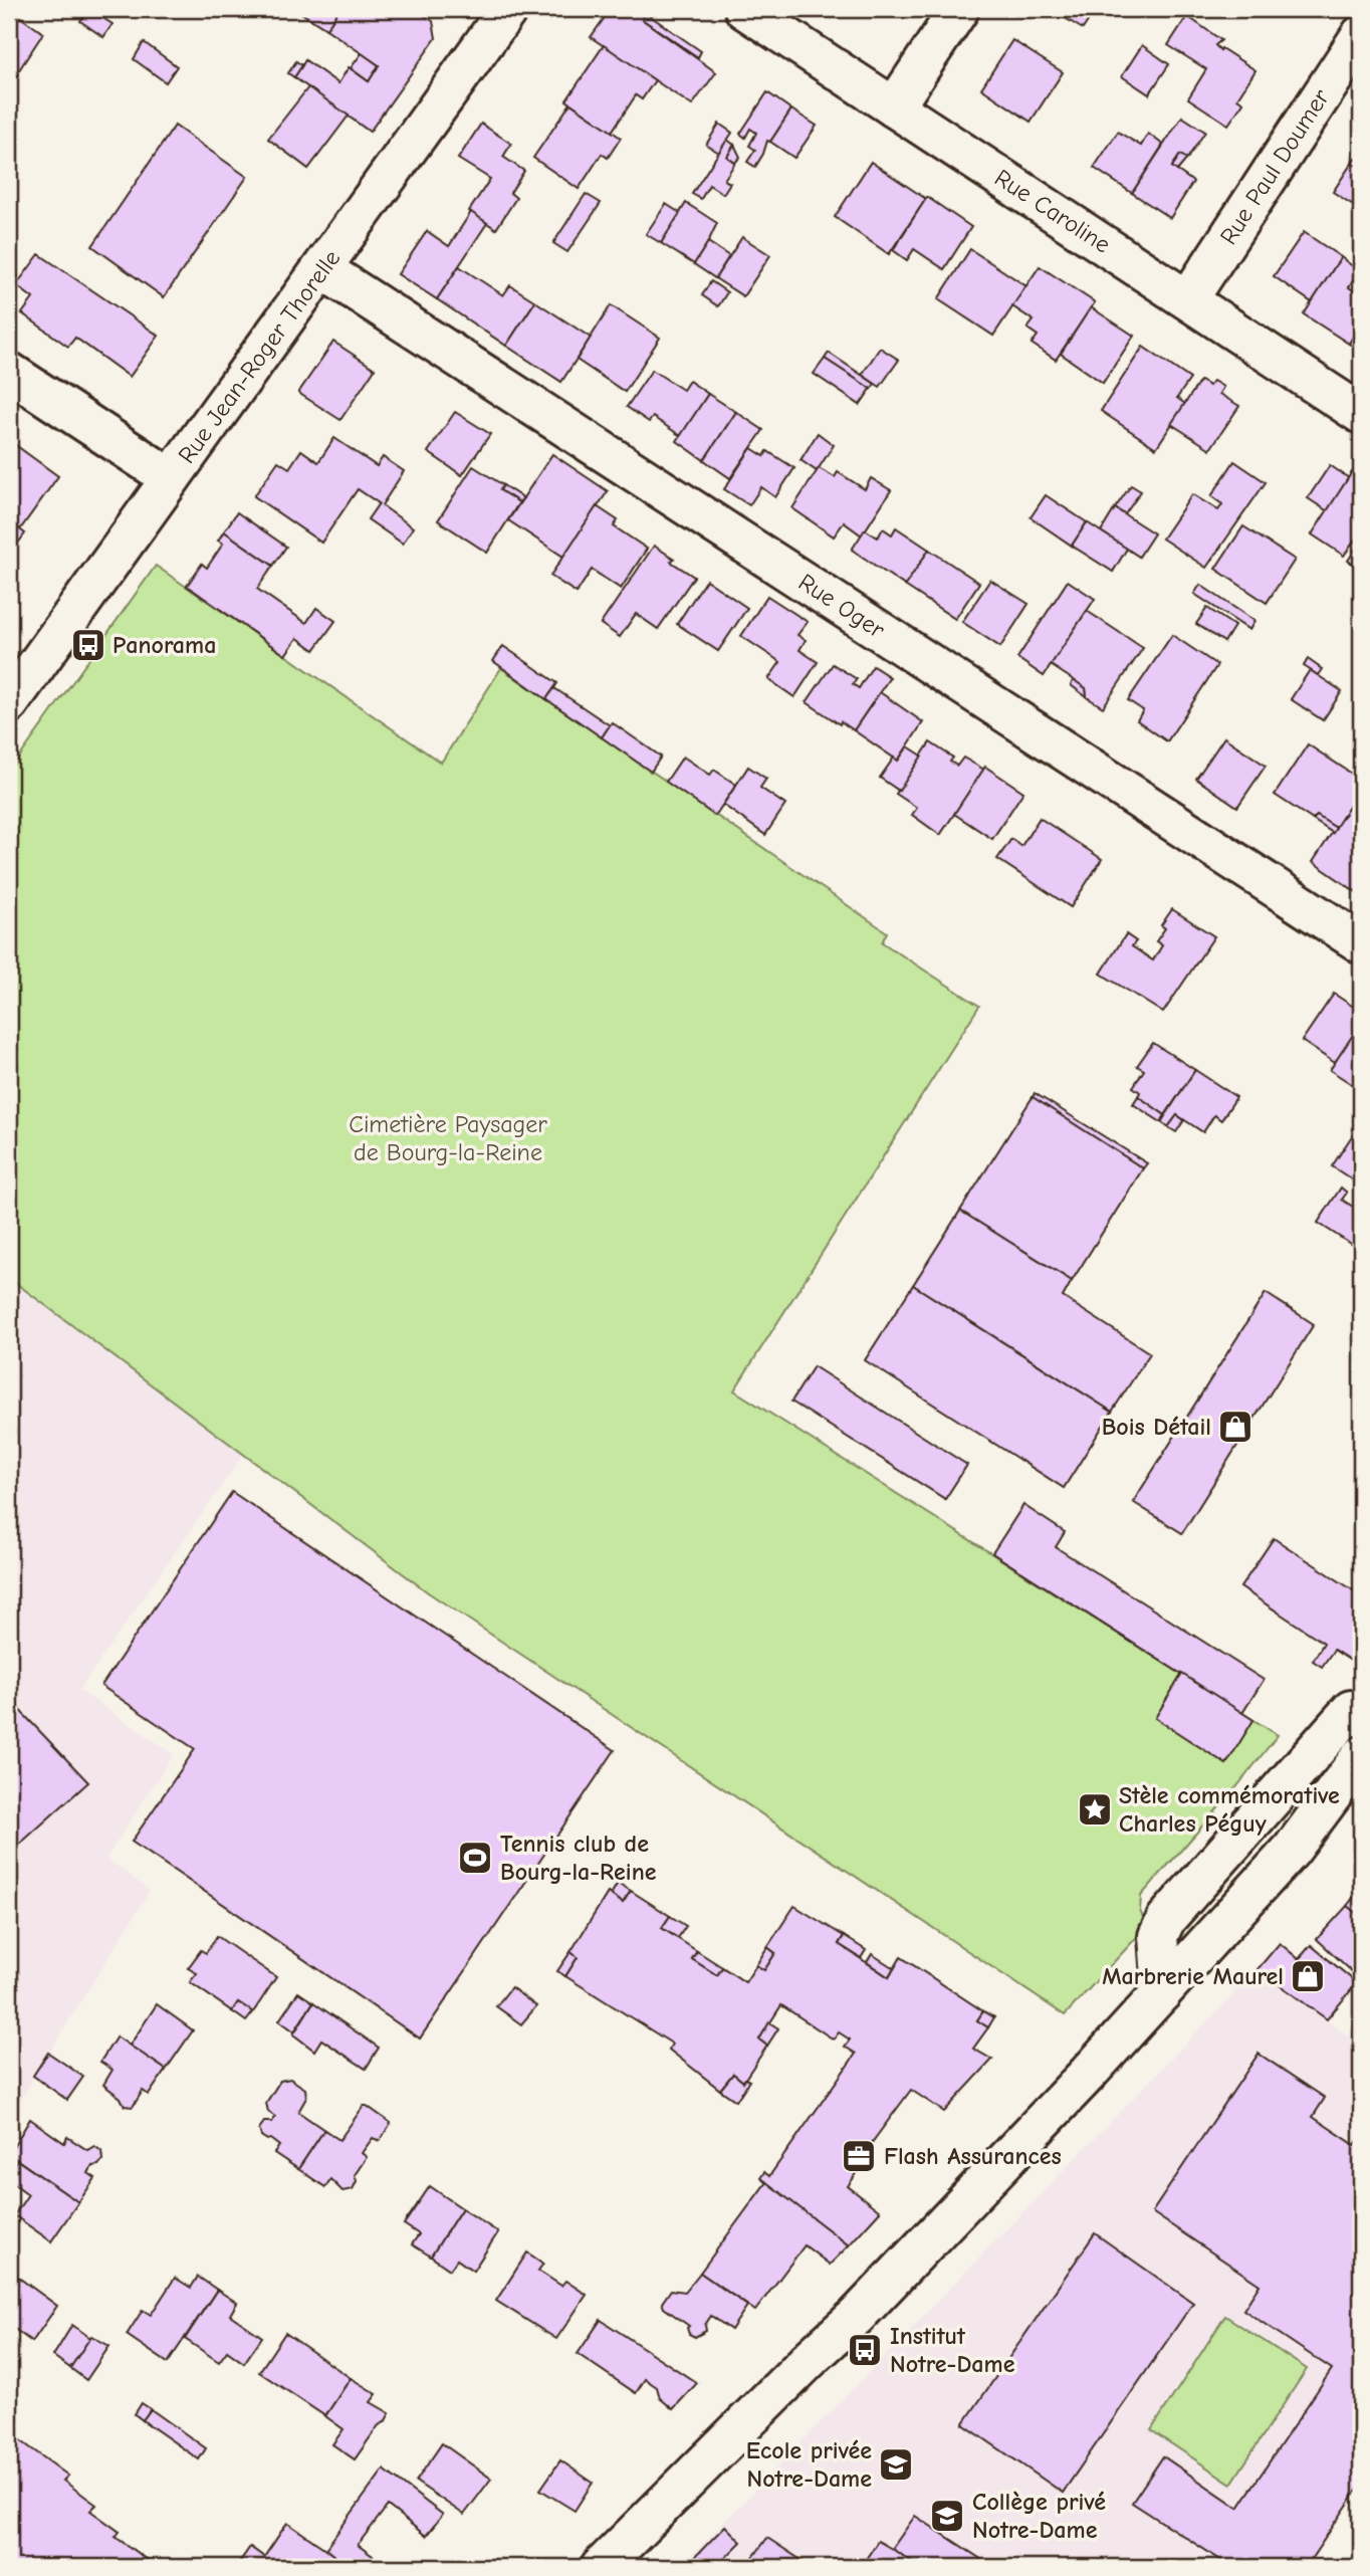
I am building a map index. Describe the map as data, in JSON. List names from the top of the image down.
{
  "streets": {
    "street": [
      "Rue Paul Doumer",
      "Rue Caroline",
      "Rue Jean-Roger Thorelle",
      "Rue Oger"
    ]
  },
  "crossings": [
    ["Rue Paul Doumer", "Rue Caroline"],
    ["Rue Jean-Roger Thorelle", "Rue Oger"]
  ],
  "parks": ["Cimetière Paysager de Bourg-la-Reine"],
  "places": {
    "bus stop": ["Panorama", "Institut Notre-Dame"],
    "shop": ["Bois Détail", "Marbrerie Maurel"],
    "place": ["Stèle commémorative Charles Péguy"],
    "sports": ["Tennis club de Bourg-la-Reine"],
    "office": ["Flash Assurances"],
    "school or university": ["Ecole privée Notre-Dame", "Collège privé Notre-Dame"]
  }
}
